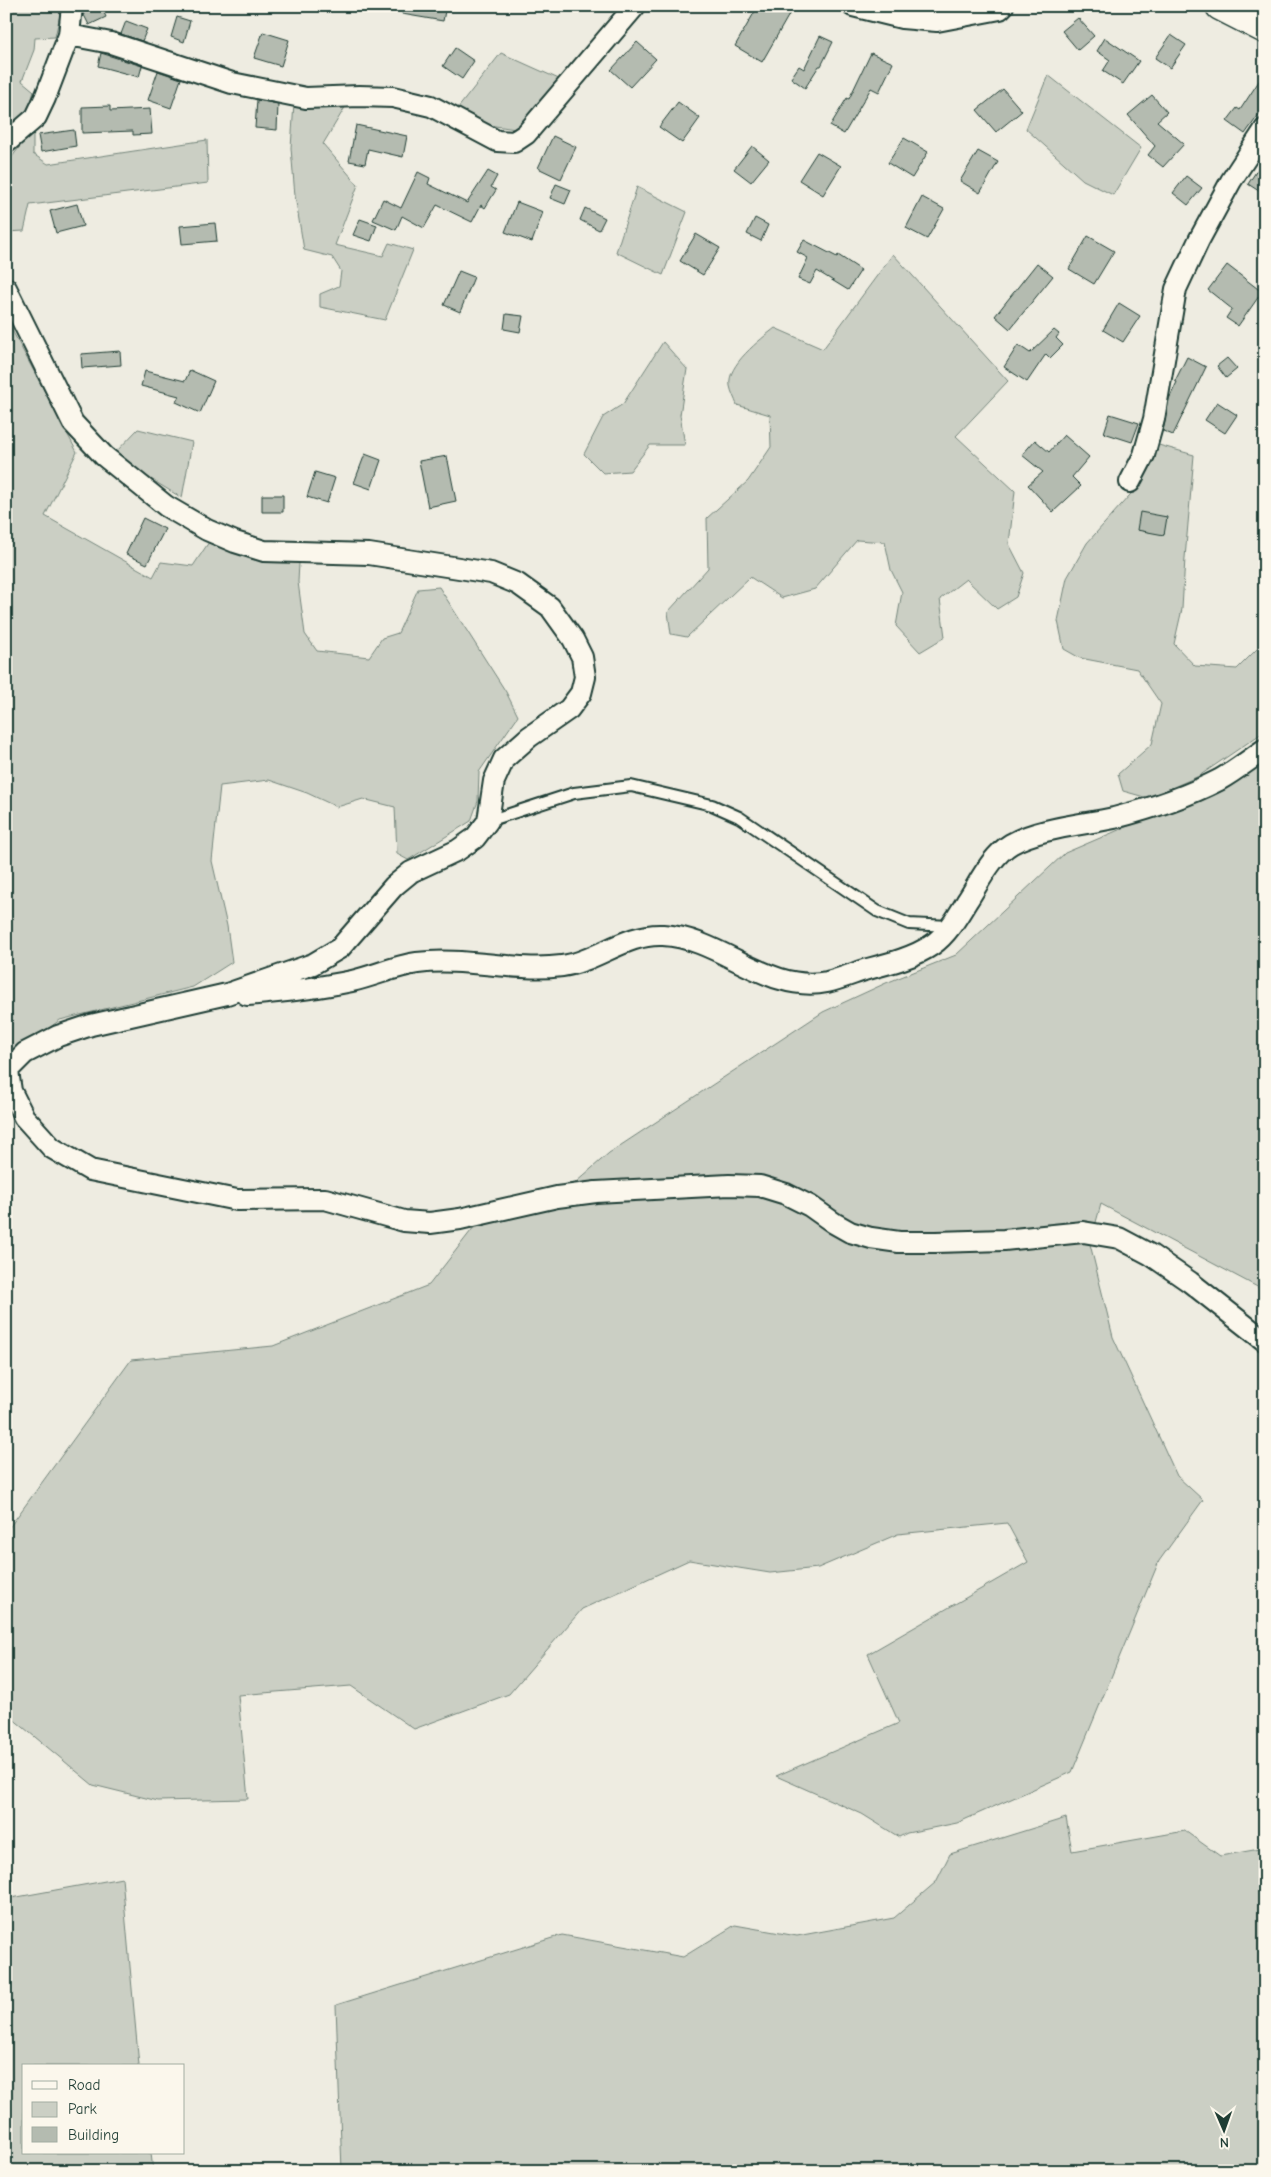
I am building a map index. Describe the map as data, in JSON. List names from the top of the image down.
{
  "legend": ["Road", "Park", "Building"],
  "north": "bottom"
}
